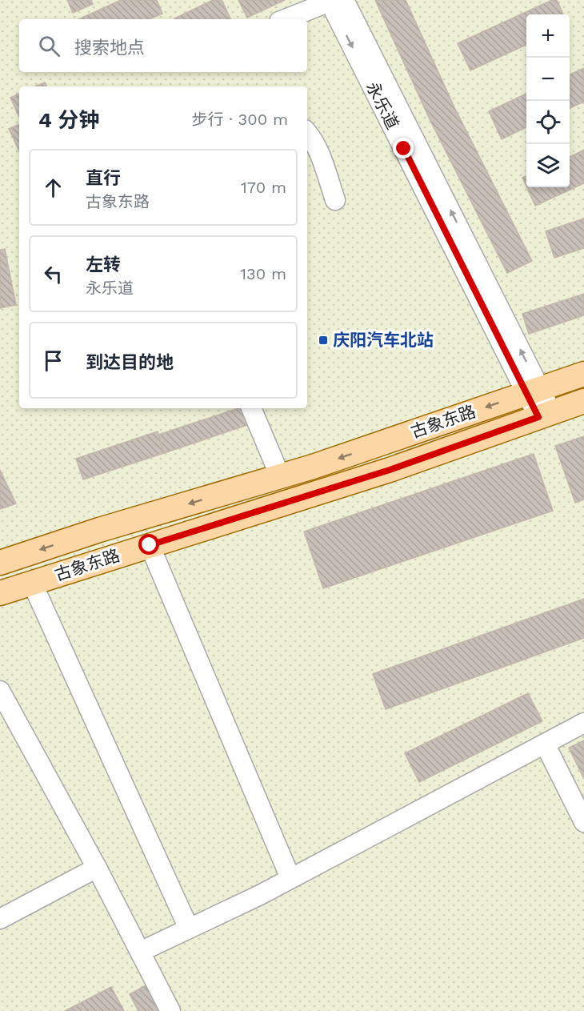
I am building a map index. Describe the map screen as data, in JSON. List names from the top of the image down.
{
  "streets": {
    "main road": ["古象东路"],
    "street": ["永乐道"]
  },
  "crossings": [
    ["永乐道", "古象东路"]
  ],
  "places": {
    "transit": ["庆阳汽车北站"]
  },
  "page": {
    "map_buttons": ["+", "−"],
    "search": "搜索地点",
    "heading": ["4 分钟", "步行 · 300 m"],
    "list": [
      ["直行", "古象东路", "170 m"],
      ["左转", "永乐道", "130 m"],
      "到达目的地"
    ]
  }
}
